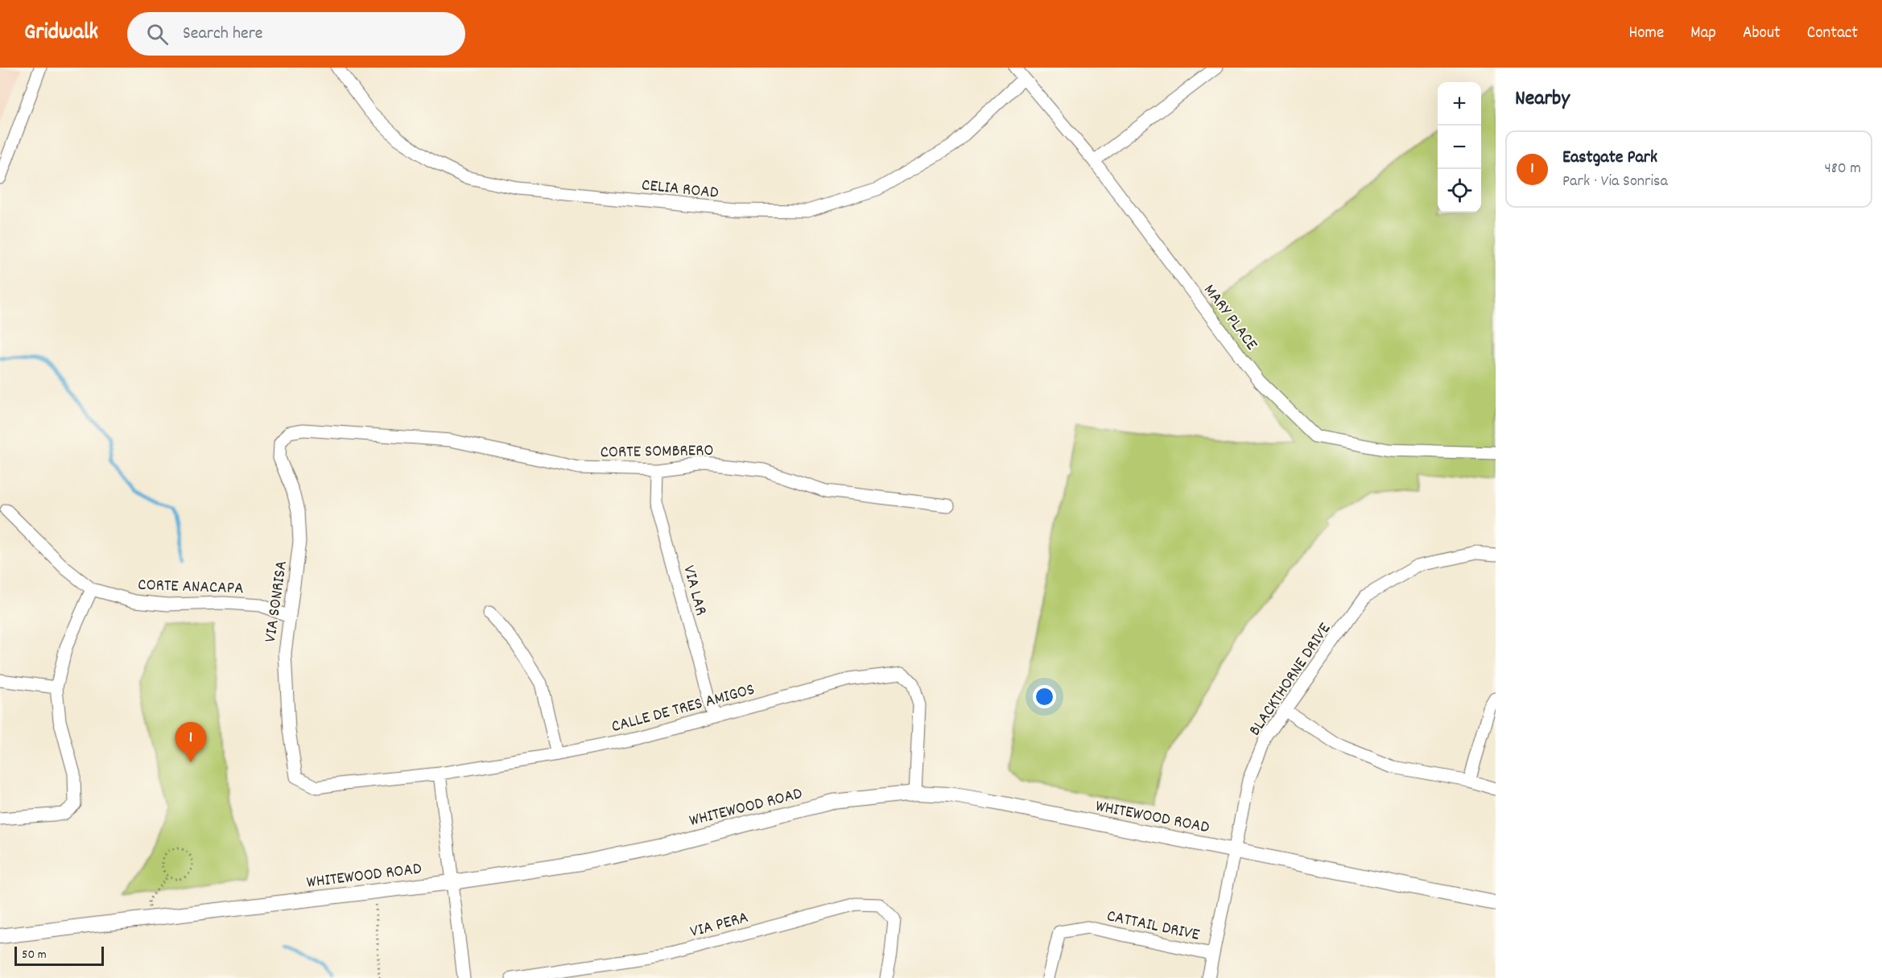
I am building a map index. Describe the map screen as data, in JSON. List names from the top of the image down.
{
  "streets": {
    "main road": ["WHITEWOOD ROAD"],
    "street": [
      "CELIA ROAD",
      "MARY PLACE",
      "CORTE SOMBRERO",
      "CORTE ANACAPA",
      "VIA LAR",
      "VIA SONRISA",
      "BLACKTHORNE DRIVE",
      "CALLE DE TRES AMIGOS",
      "VIA PERA",
      "CATTAIL DRIVE"
    ]
  },
  "crossings": [
    ["CELIA ROAD", "MARY PLACE"],
    ["CORTE SOMBRERO", "VIA LAR"],
    ["CORTE SOMBRERO", "VIA SONRISA"],
    ["CORTE ANACAPA", "VIA SONRISA"],
    ["VIA LAR", "CALLE DE TRES AMIGOS"],
    ["VIA SONRISA", "CALLE DE TRES AMIGOS"],
    ["BLACKTHORNE DRIVE", "WHITEWOOD ROAD"],
    ["BLACKTHORNE DRIVE", "CATTAIL DRIVE"],
    ["CALLE DE TRES AMIGOS", "WHITEWOOD ROAD"]
  ],
  "scale_bar": "50 m",
  "page": {
    "header": "Gridwalk",
    "search": "Search here",
    "nav": [
      "Home",
      "Map",
      "About",
      "Contact"
    ],
    "heading": "Nearby",
    "map_buttons": ["+", "−"],
    "list": [
      {
        "mark": "1",
        "name": "Eastgate Park",
        "note": "Park · Via Sonrisa",
        "value": "480 m"
      }
    ],
    "pins": "1",
    "scale": "50 m"
  }
}
